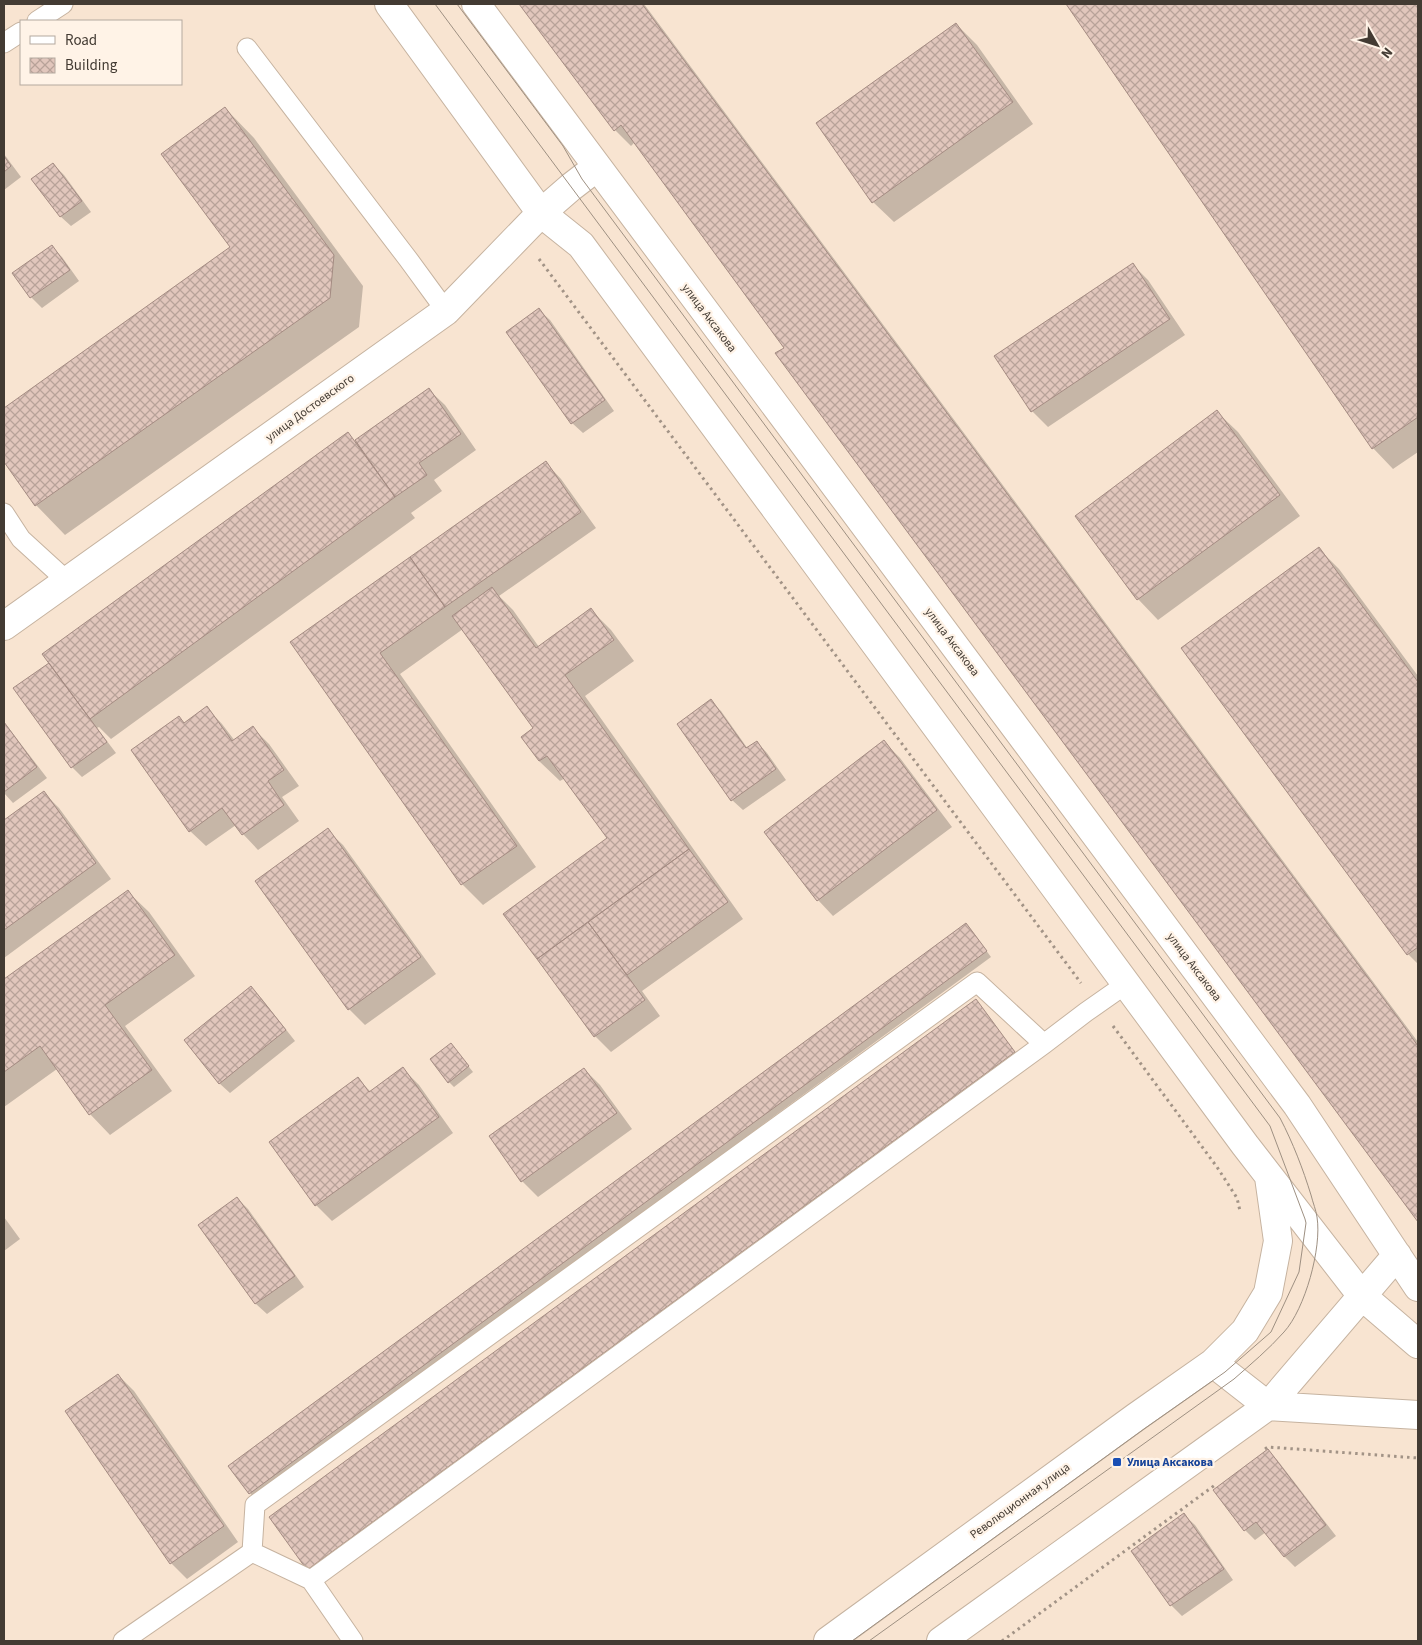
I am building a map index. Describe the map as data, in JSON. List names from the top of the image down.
{
  "streets": {
    "street": ["улица Аксакова", "улица Достоевского", "Революционная улица"]
  },
  "crossings": [
    ["улица Аксакова", "улица Достоевского"]
  ],
  "places": {
    "transit": ["Улица Аксакова"]
  },
  "legend": ["Road", "Building"],
  "north": "bottom right"
}
